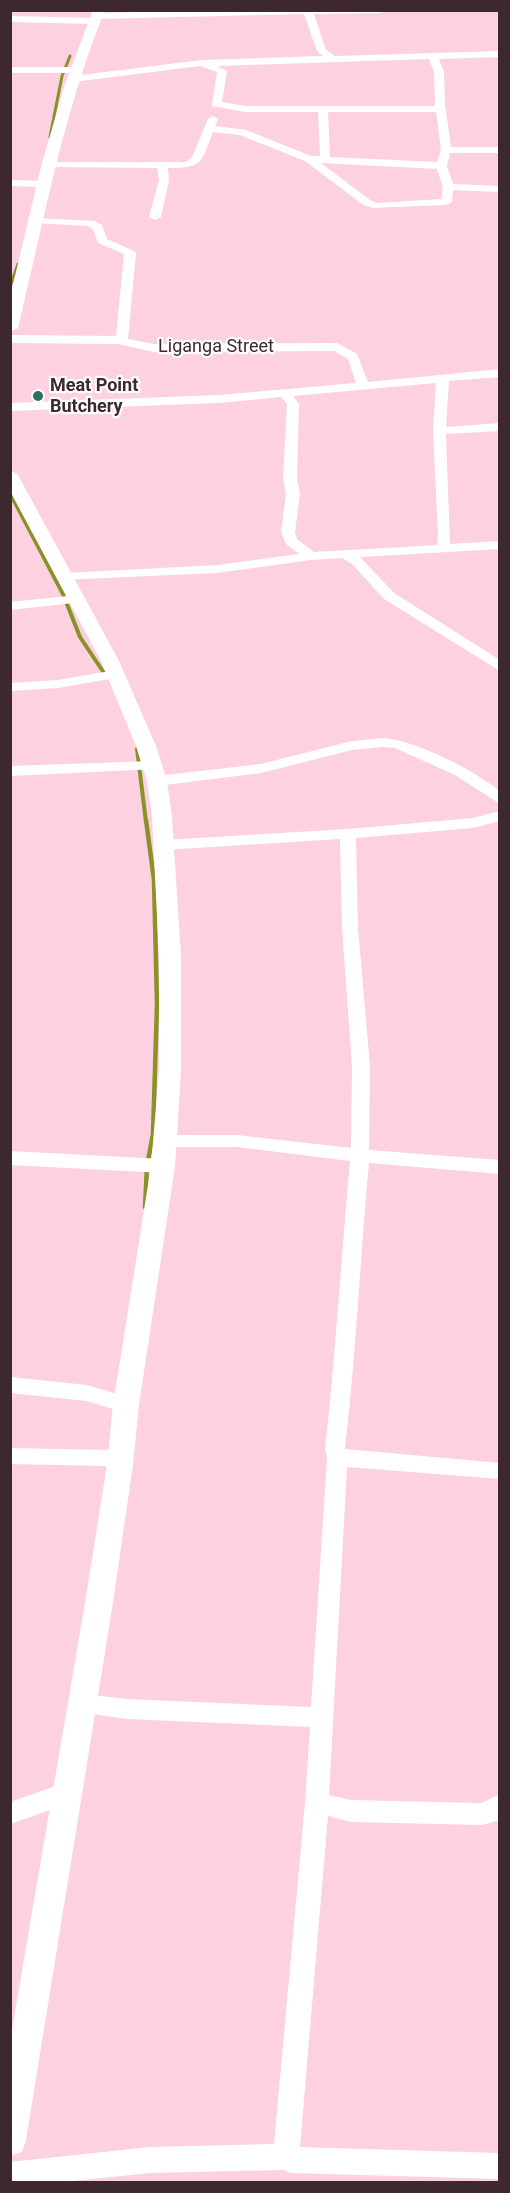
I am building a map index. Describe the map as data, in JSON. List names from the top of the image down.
{
  "streets": {
    "street": ["Liganga Street"]
  },
  "places": ["Meat Point Butchery"]
}
